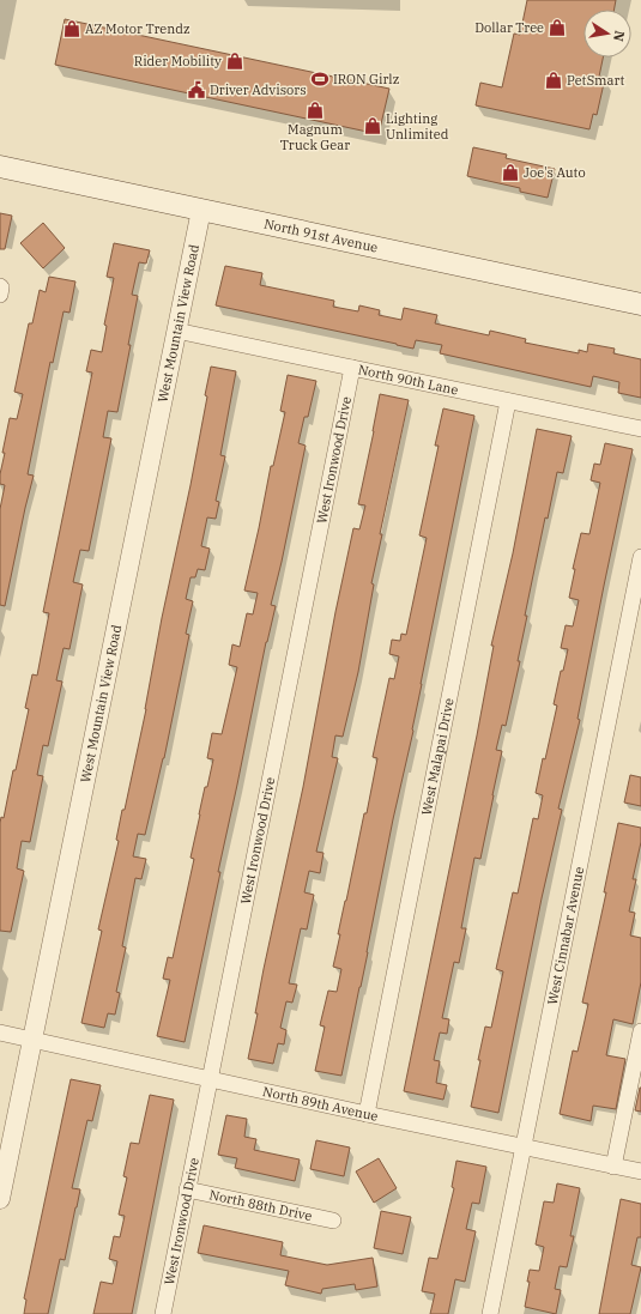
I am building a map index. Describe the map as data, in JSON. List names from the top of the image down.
{
  "streets": {
    "main road": ["North 91st Avenue"],
    "street": [
      "West Mountain View Road",
      "North 90th Lane",
      "West Ironwood Drive",
      "West Malapai Drive",
      "West Cinnabar Avenue",
      "North 89th Avenue",
      "North 88th Drive"
    ]
  },
  "crossings": [
    ["North 91st Avenue", "West Mountain View Road"],
    ["West Mountain View Road", "North 90th Lane"],
    ["West Mountain View Road", "North 89th Avenue"],
    ["North 90th Lane", "West Ironwood Drive"],
    ["North 90th Lane", "West Malapai Drive"],
    ["West Ironwood Drive", "North 89th Avenue"],
    ["West Ironwood Drive", "North 88th Drive"],
    ["West Malapai Drive", "North 89th Avenue"],
    ["West Cinnabar Avenue", "North 89th Avenue"]
  ],
  "places": {
    "shop": [
      "Dollar Tree",
      "AZ Motor Trendz",
      "Rider Mobility",
      "PetSmart",
      "Magnum Truck Gear",
      "Lighting Unlimited",
      "Joe's Auto"
    ],
    "sports": ["IRON Girlz"],
    "public building": ["Driver Advisors"]
  },
  "north": "right"
}
